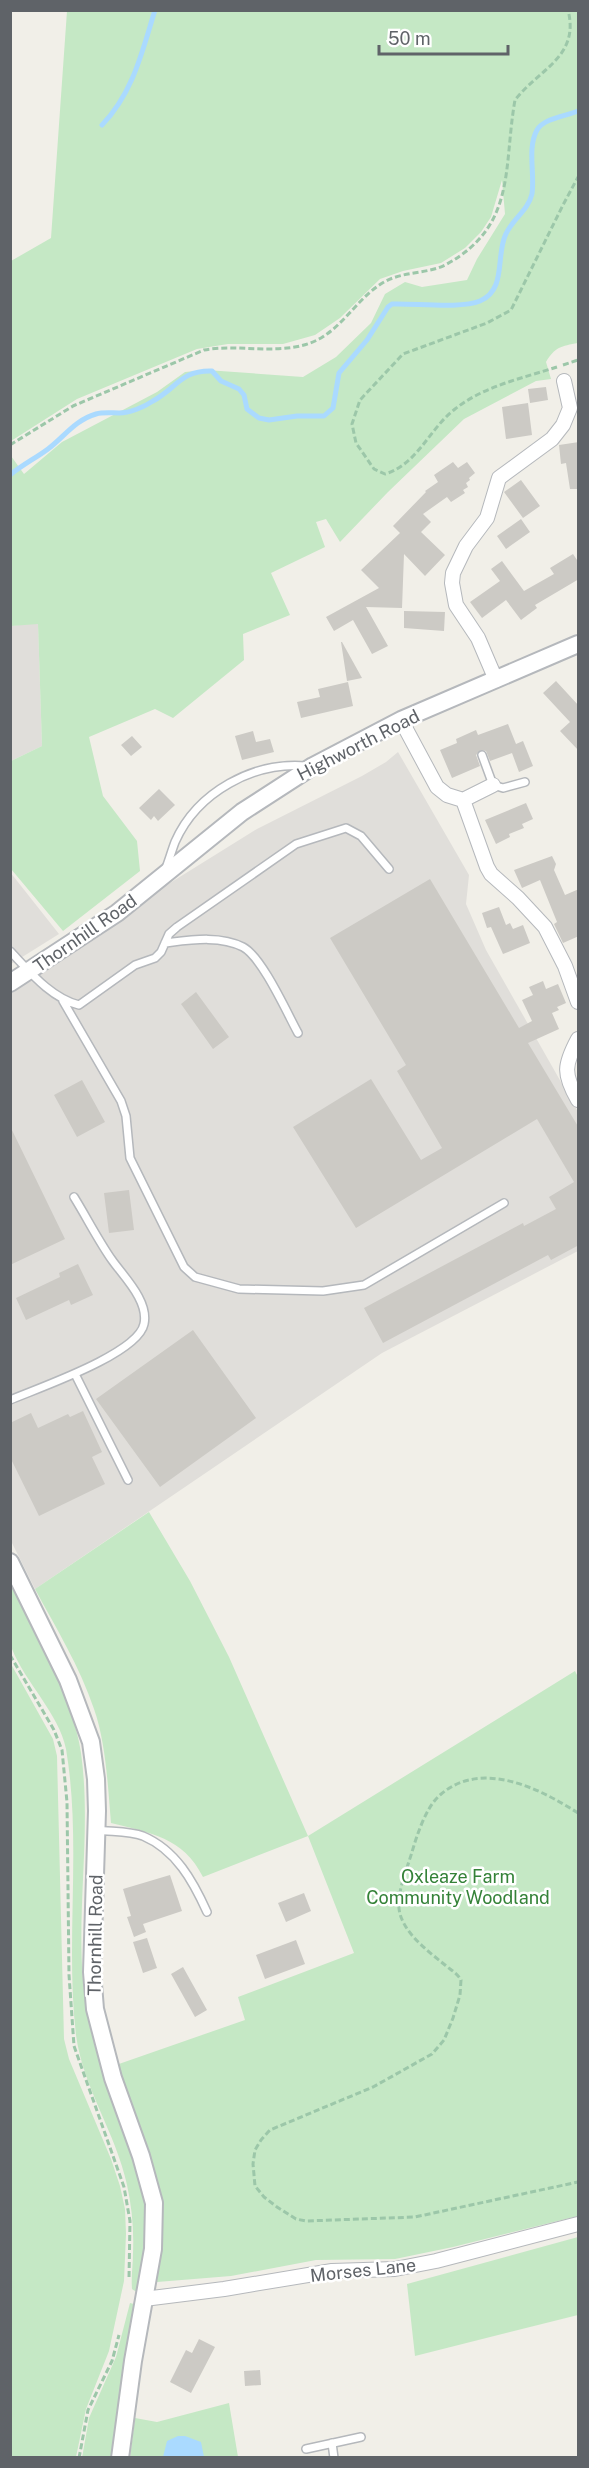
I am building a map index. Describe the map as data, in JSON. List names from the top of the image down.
{
  "streets": {
    "street": ["Highworth Road", "Thornhill Road", "Morses Lane"]
  },
  "crossings": [
    ["Highworth Road", "Thornhill Road"],
    ["Thornhill Road", "Morses Lane"]
  ],
  "parks": ["Oxleaze Farm Community Woodland"],
  "scale_bar": "50 m"
}
